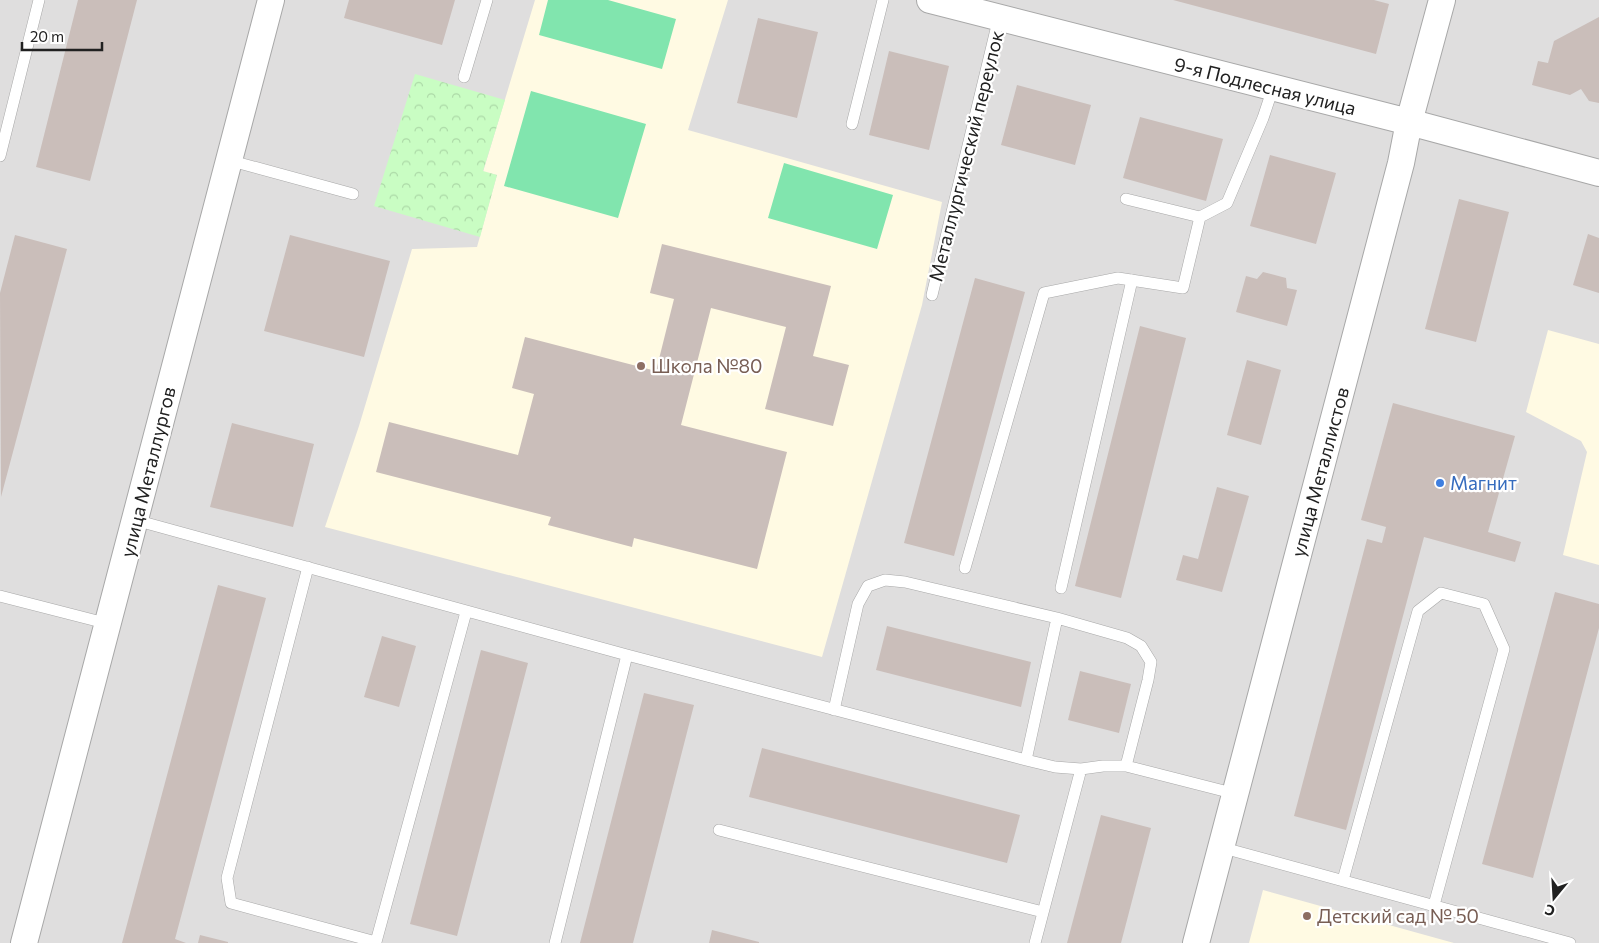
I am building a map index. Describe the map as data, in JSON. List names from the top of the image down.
{
  "streets": {
    "street": ["9-я Подлесная улица", "улица Металлургов", "улица Металлистов"],
    "lane": ["Металлургический переулок"]
  },
  "crossings": [
    ["9-я Подлесная улица", "Металлургический переулок"],
    ["9-я Подлесная улица", "улица Металлистов"]
  ],
  "places": ["Школа №80", "Магнит", "Детский сад № 50"],
  "scale_bar": "20 m",
  "north": "bottom"
}
